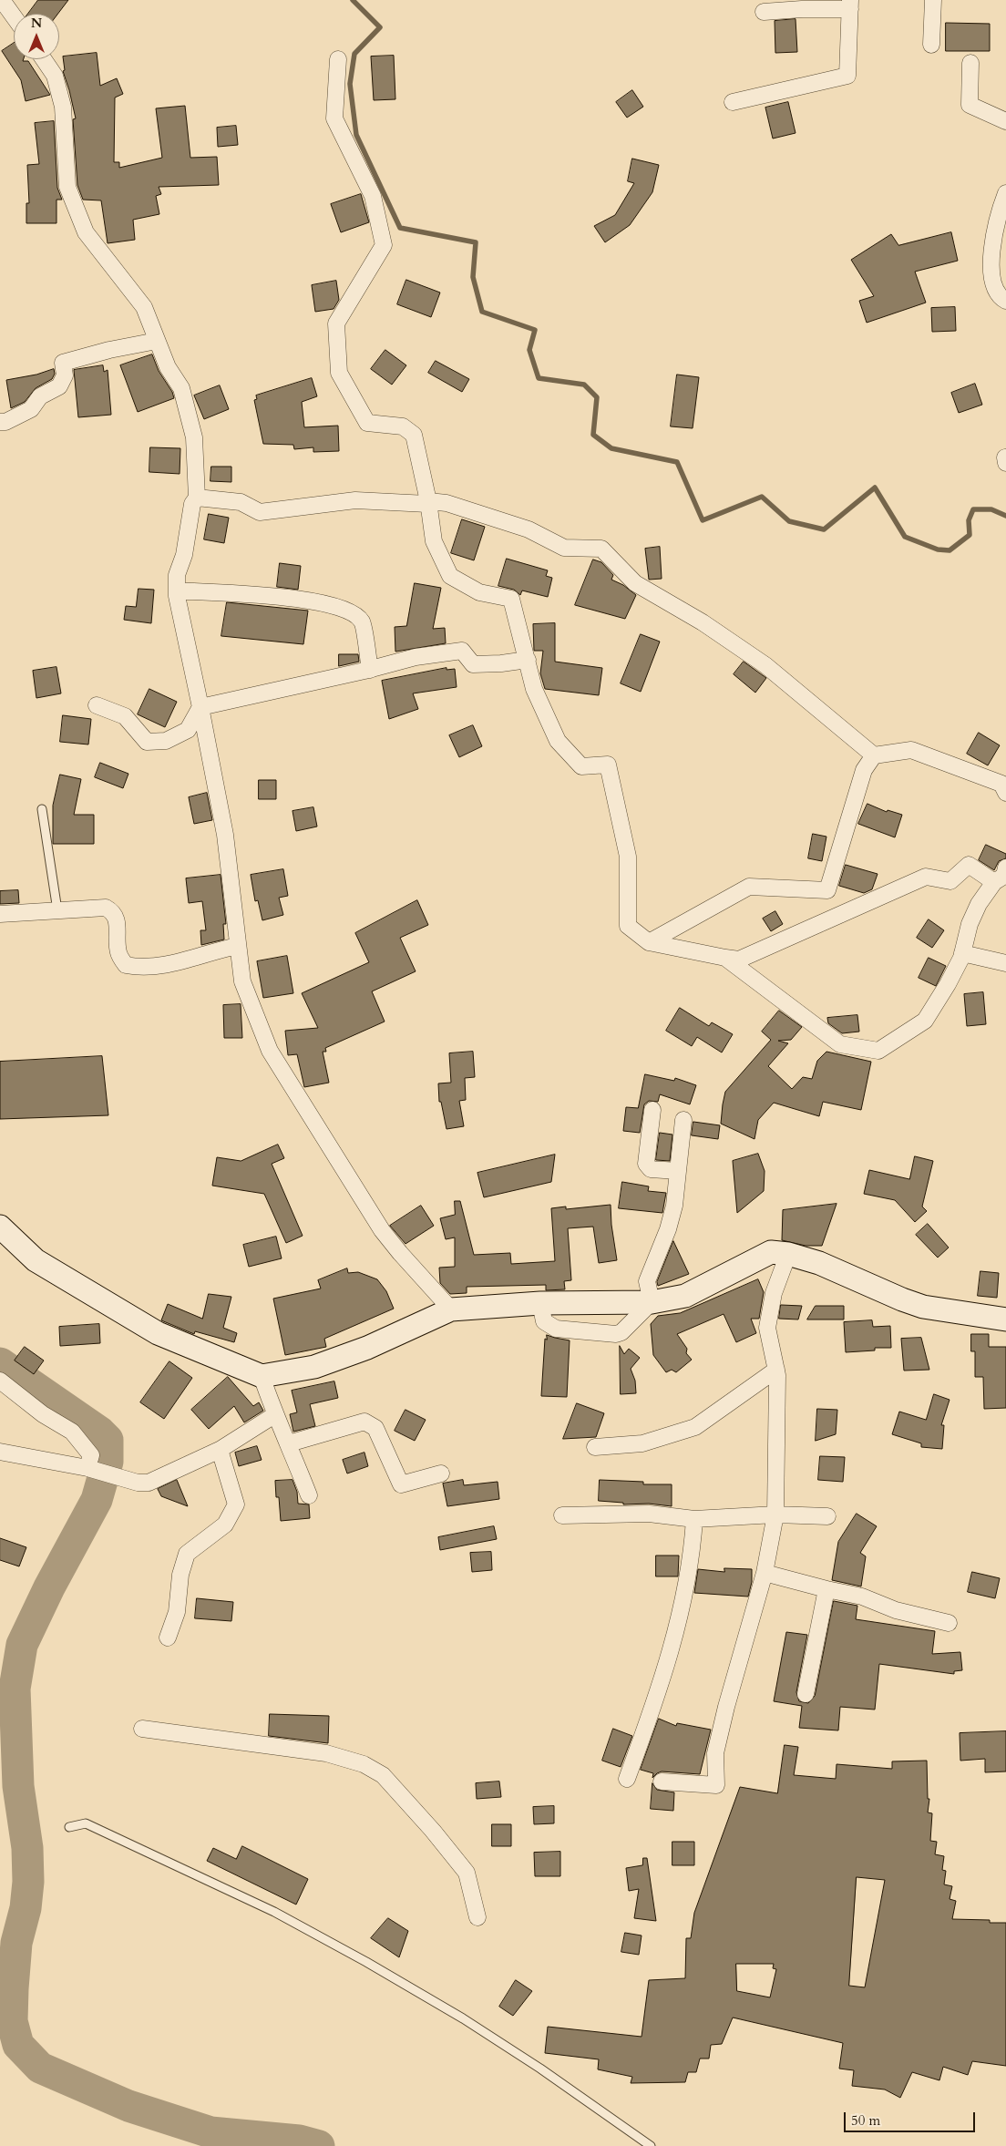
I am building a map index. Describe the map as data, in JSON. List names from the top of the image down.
{
  "scale_bar": "50 m",
  "north": "top"
}
